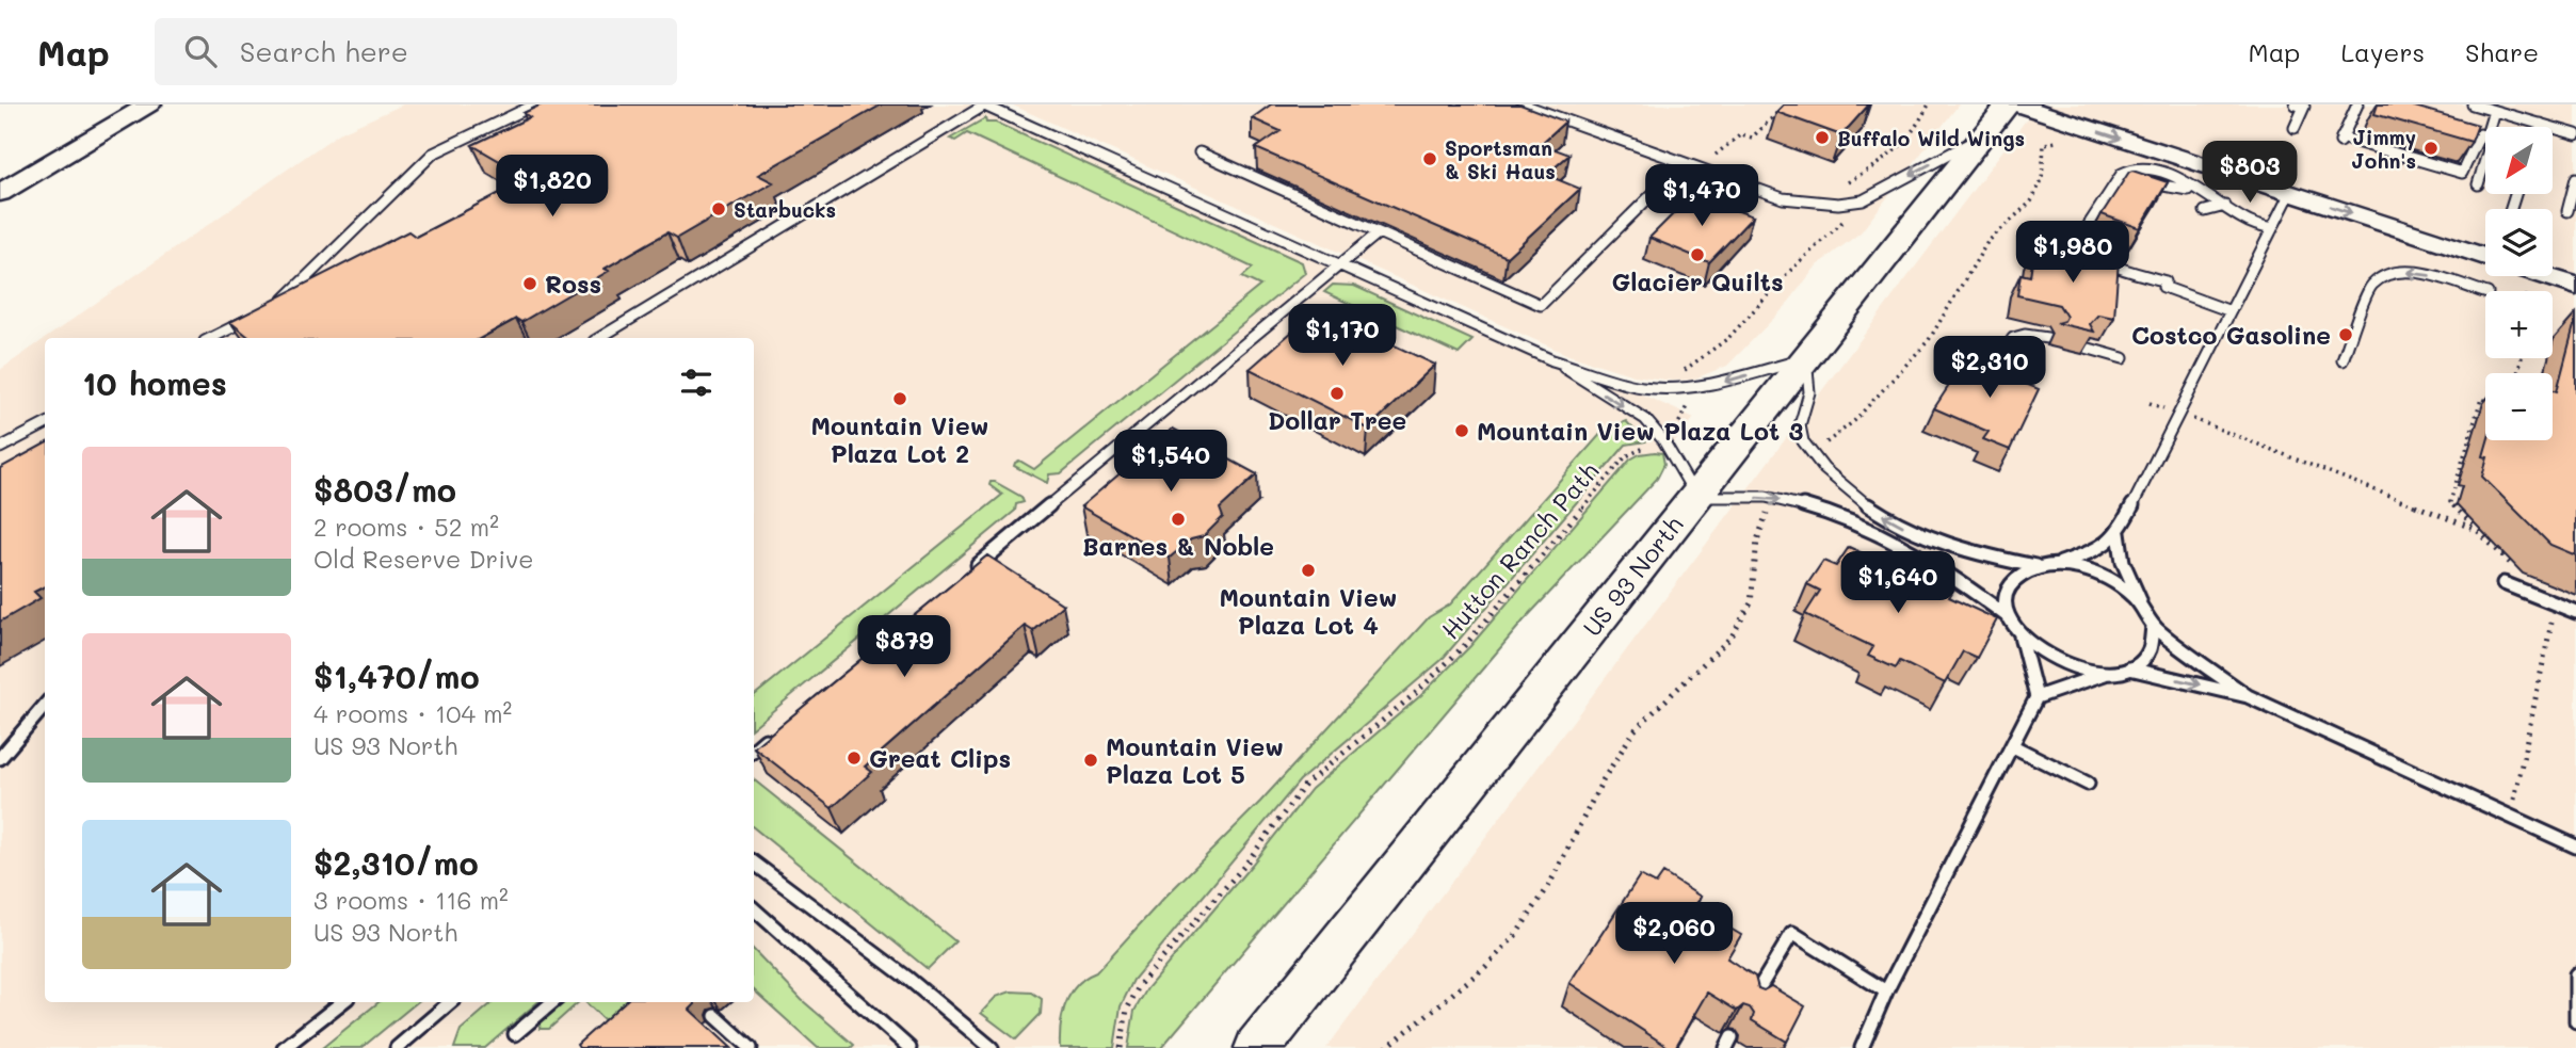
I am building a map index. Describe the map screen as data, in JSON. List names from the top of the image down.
{
  "streets": {
    "main road": ["US 93 North"],
    "path": ["Hutton Ranch Path"]
  },
  "places": [
    "Buffalo Wild Wings",
    "Jimmy John's",
    "Sportsman & Ski Haus",
    "Starbucks",
    "Glacier Quilts",
    "Ross",
    "Costco Gasoline",
    "Dollar Tree",
    "Mountain View Plaza Lot 2",
    "Mountain View Plaza Lot 3",
    "Barnes & Noble",
    "Mountain View Plaza Lot 4",
    "Great Clips",
    "Mountain View Plaza Lot 5"
  ],
  "north": "bottom left",
  "page": {
    "header": "Map",
    "search": "Search here",
    "nav": ["Map", "Layers", "Share"],
    "map_buttons": ["+", "−"],
    "price": [
      "$803",
      "$1,820",
      "$1,470",
      "$1,980",
      "$1,170",
      "$2,310",
      "$1,540",
      "$1,640",
      "$879",
      "$2,060"
    ],
    "heading": "10 homes",
    "list": [
      {
        "name": "$803/mo",
        "note": "2 rooms · 52 m² · Old Reserve Drive"
      },
      {
        "name": "$1,470/mo",
        "note": "4 rooms · 104 m² · US 93 North"
      },
      {
        "name": "$2,310/mo",
        "note": "3 rooms · 116 m² · US 93 North"
      }
    ]
  }
}
